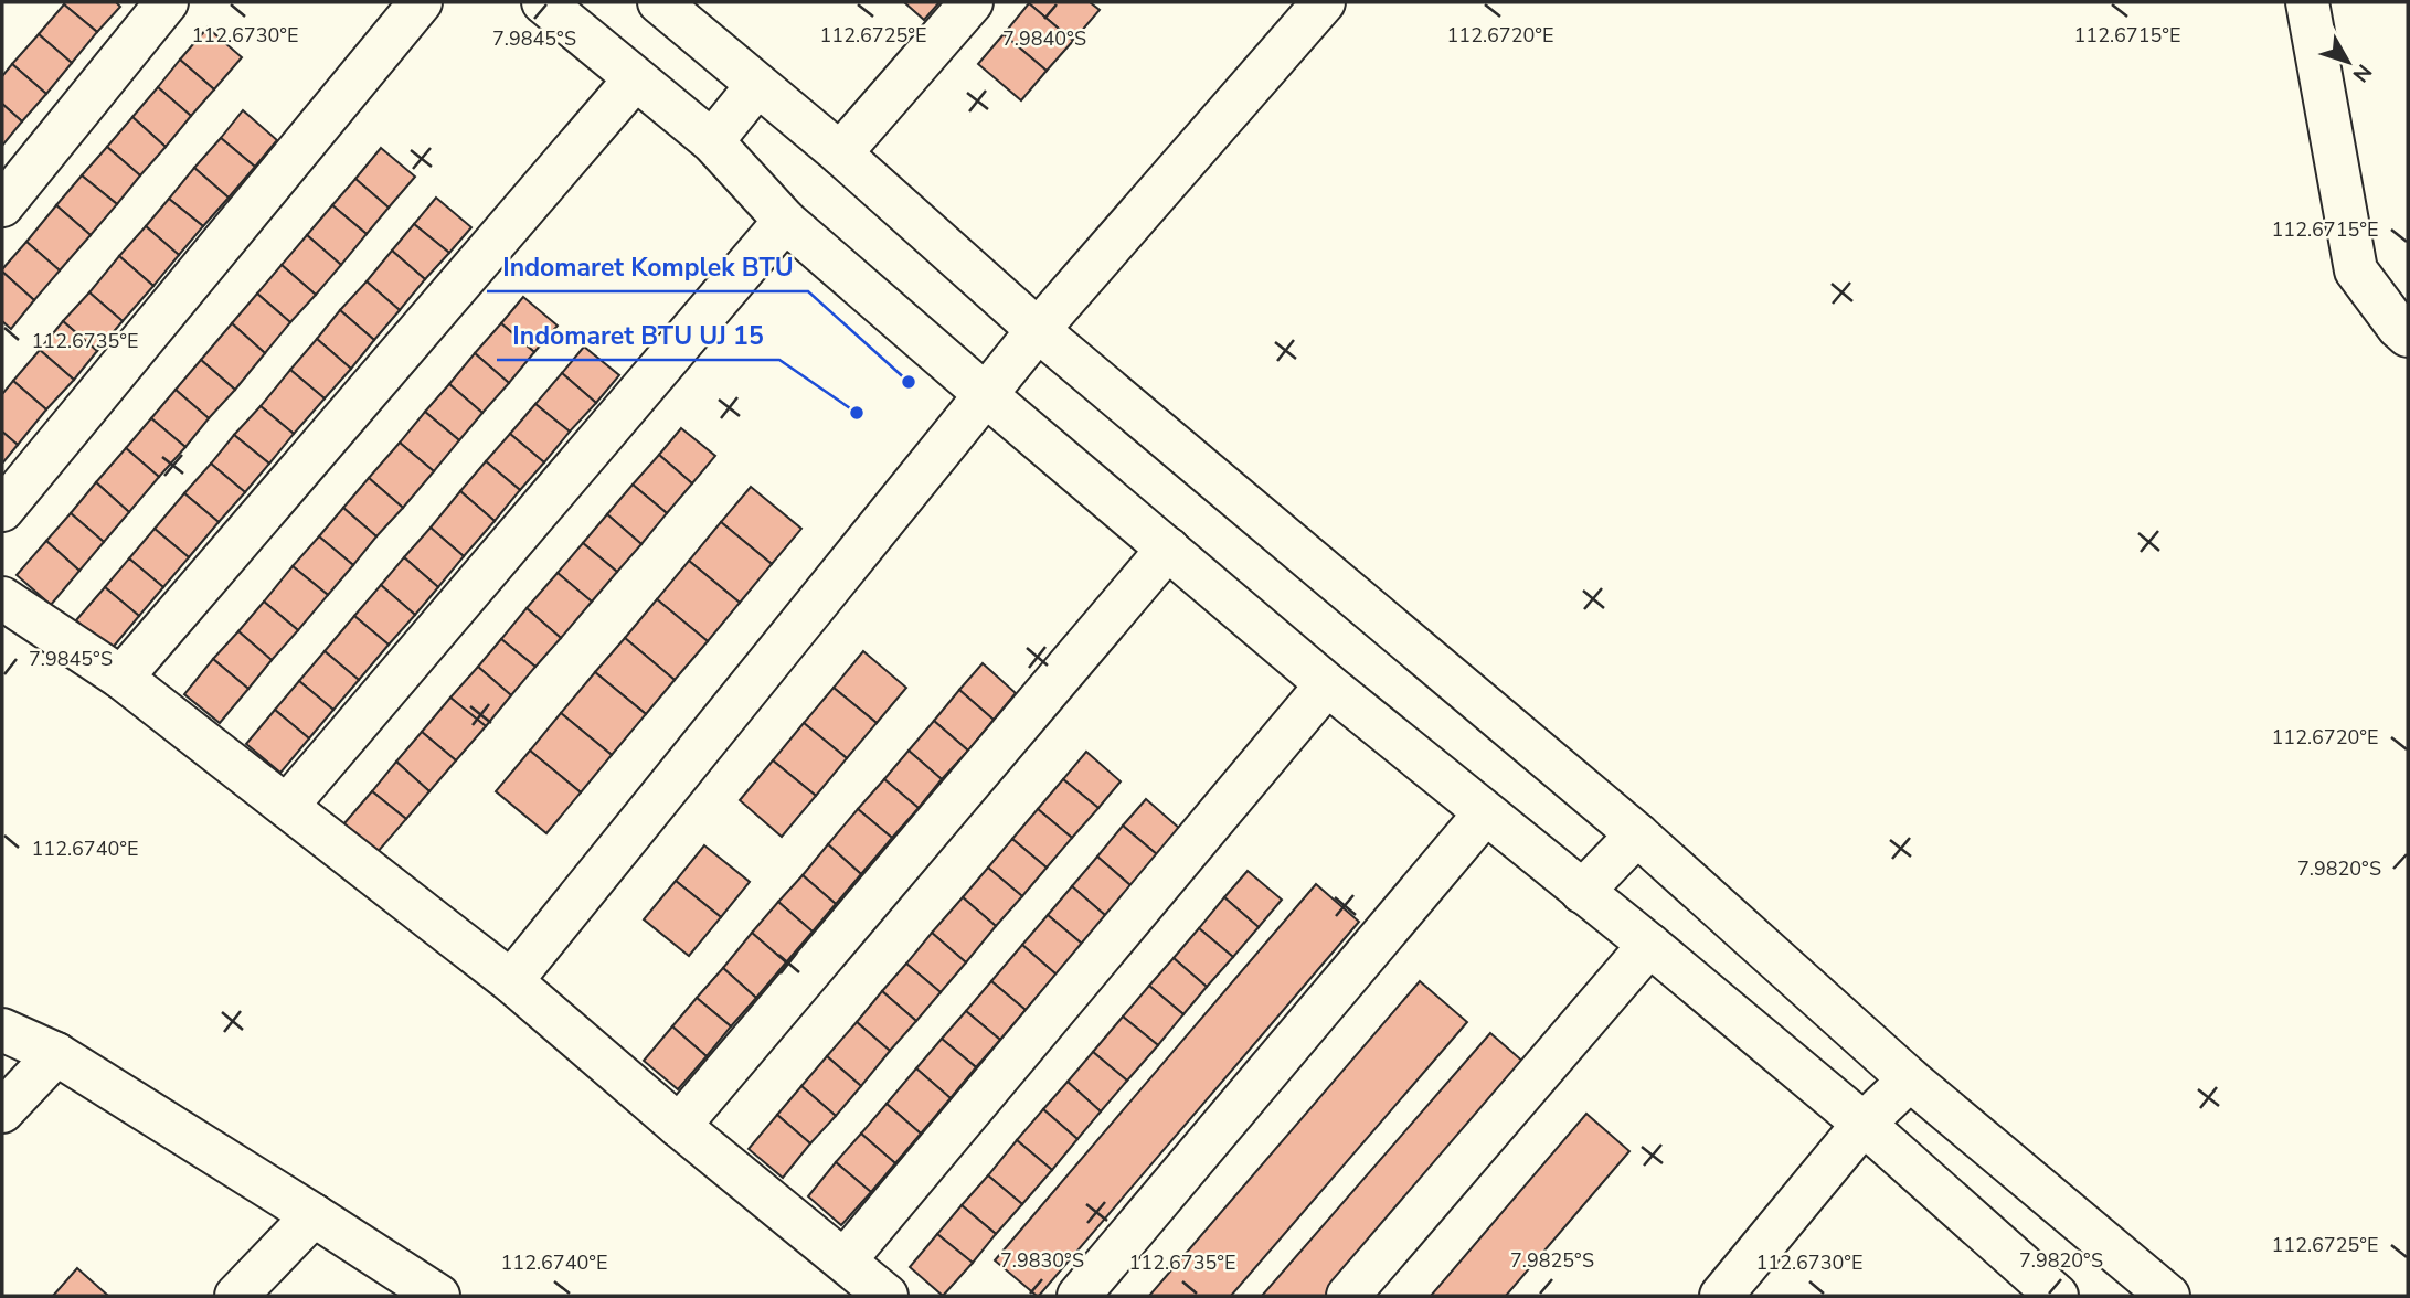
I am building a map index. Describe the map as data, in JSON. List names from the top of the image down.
{
  "places": ["Indomaret Komplek BTU", "Indomaret BTU UJ 15"],
  "north": "bottom right",
  "coordinates": [
    "112.6720°E",
    "112.6730°E",
    "112.6725°E",
    "112.6715°E",
    "7.9845°S",
    "7.9840°S",
    "112.6735°E",
    "112.6740°E",
    "7.9820°S",
    "7.9830°S",
    "7.9825°S"
  ]
}
